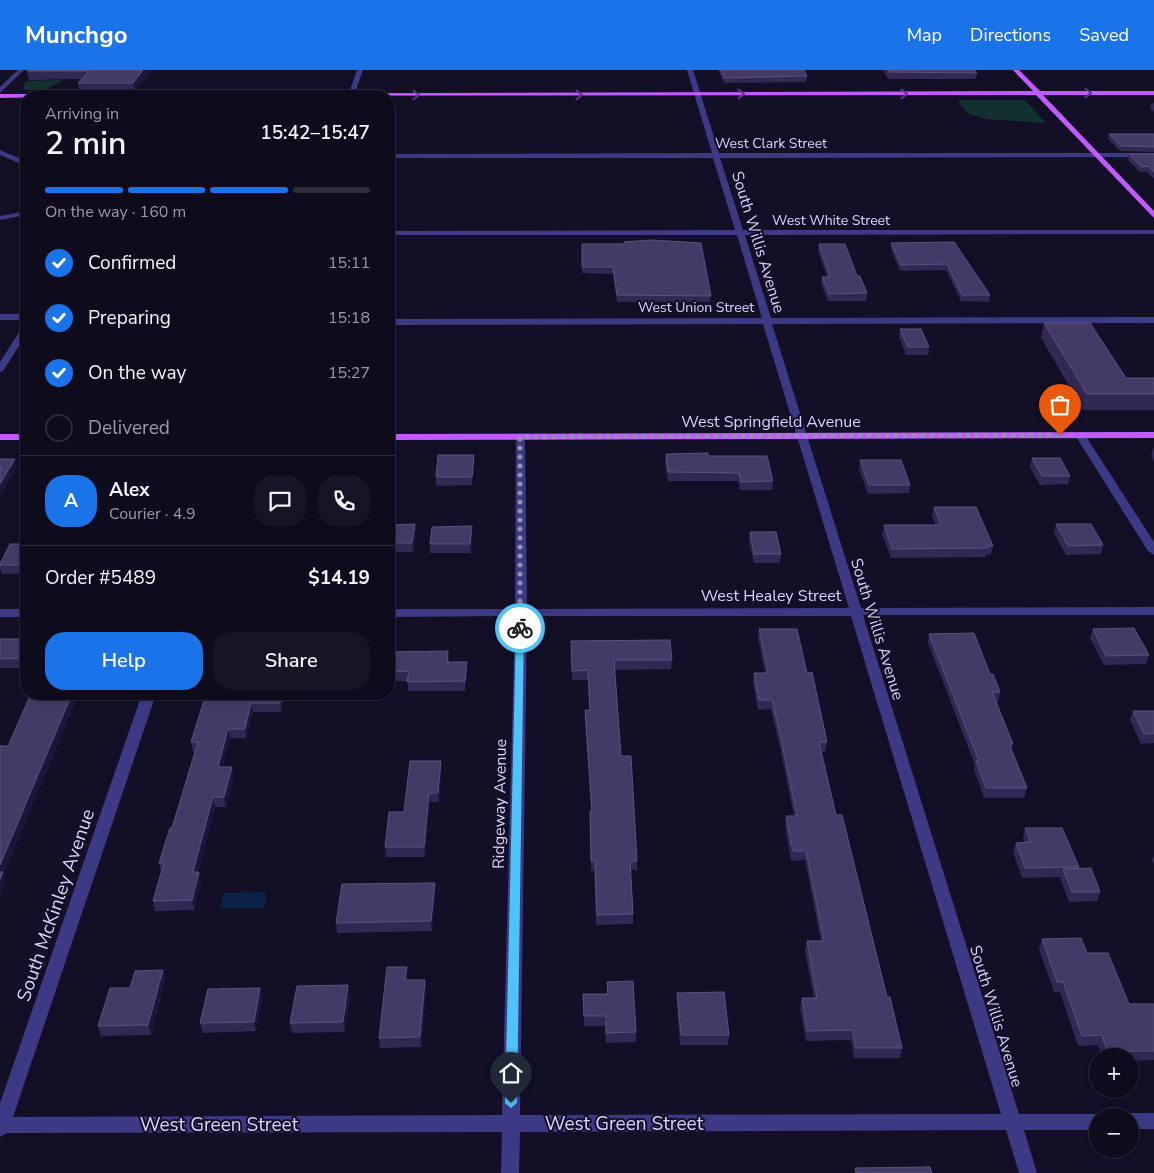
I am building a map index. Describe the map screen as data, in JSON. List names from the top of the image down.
{
  "streets": {
    "main road": ["West Springfield Avenue"],
    "street": [
      "West Clark Street",
      "West White Street",
      "South Willis Avenue",
      "West Union Street",
      "West Healey Street",
      "Ridgeway Avenue",
      "South McKinley Avenue",
      "West Green Street"
    ]
  },
  "crossings": [
    ["West Clark Street", "South Willis Avenue"],
    ["West White Street", "South Willis Avenue"],
    ["South Willis Avenue", "West Union Street"],
    ["South Willis Avenue", "West Springfield Avenue"],
    ["South Willis Avenue", "West Healey Street"],
    ["South Willis Avenue", "West Green Street"],
    ["West Springfield Avenue", "Ridgeway Avenue"],
    ["West Healey Street", "Ridgeway Avenue"],
    ["Ridgeway Avenue", "West Green Street"],
    ["South McKinley Avenue", "West Green Street"]
  ],
  "page": {
    "header": "Munchgo",
    "nav": ["Map", "Directions", "Saved"],
    "heading": ["2 min", "Arriving in", "15:42–15:47"],
    "panel": [
      "Alex",
      "Courier · 4.9",
      "Order #5489",
      "$14.19"
    ],
    "bar": "On the way · 160 m",
    "list": [
      ["Confirmed", "15:11"],
      ["Preparing", "15:18"],
      ["On the way", "15:27"],
      "Delivered"
    ],
    "round": "A",
    "buttons": ["Help", "Share"],
    "map_buttons": ["+", "−"]
  }
}
